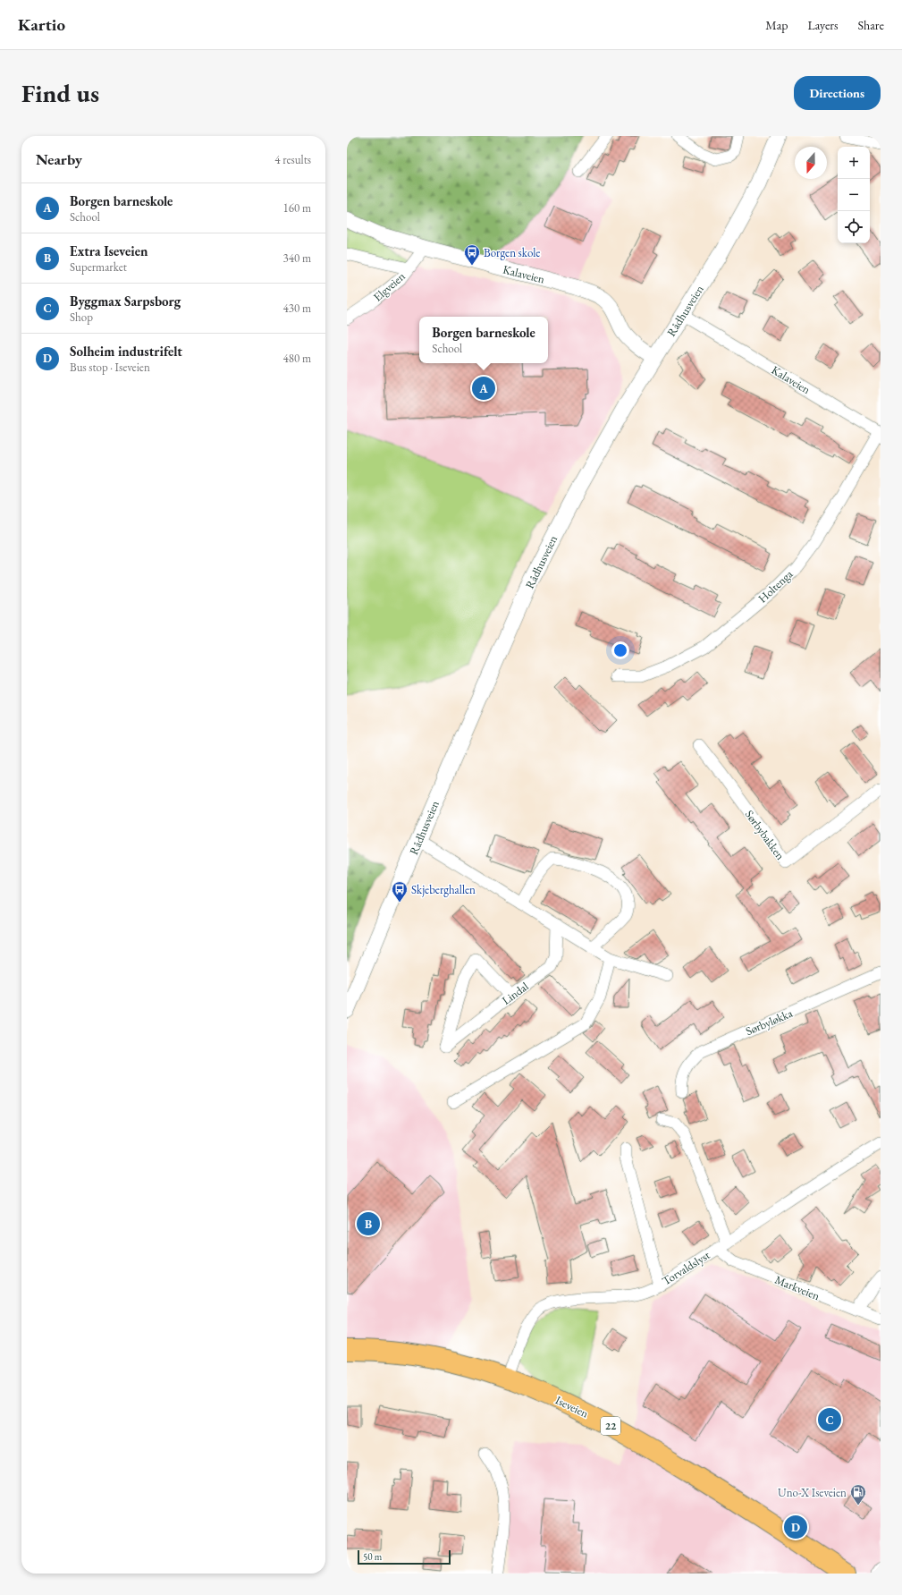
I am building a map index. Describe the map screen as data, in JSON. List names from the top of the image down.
{
  "streets": {
    "highway": ["Iseveien", "22"],
    "street": [
      "Kalaveien",
      "Elgveien",
      "Rådhusveien",
      "Holtenga",
      "Sørbybakken",
      "Lindal",
      "Sørbyløkka",
      "Torvaldslyst",
      "Markveien"
    ]
  },
  "crossings": [
    ["Kalaveien", "Elgveien"],
    ["Kalaveien", "Rådhusveien"],
    ["Kalaveien", "Holtenga"],
    ["Torvaldslyst", "Markveien"],
    ["Torvaldslyst", "Iseveien"]
  ],
  "places": {
    "bus stop": ["Borgen skole", "Skjeberghallen"],
    "fuel station": ["Uno-X Iseveien"]
  },
  "scale_bar": "50 m",
  "north": "bottom",
  "page": {
    "header": "Kartio",
    "nav": ["Map", "Layers", "Share"],
    "buttons": "Directions",
    "title": "Find us",
    "heading": ["Nearby", "4 results"],
    "map_buttons": ["+", "−"],
    "list": [
      {
        "mark": "A",
        "name": "Borgen barneskole",
        "note": "School",
        "value": "160 m"
      },
      {
        "mark": "B",
        "name": "Extra Iseveien",
        "note": "Supermarket",
        "value": "340 m"
      },
      {
        "mark": "C",
        "name": "Byggmax Sarpsborg",
        "note": "Shop",
        "value": "430 m"
      },
      {
        "mark": "D",
        "name": "Solheim industrifelt",
        "note": "Bus stop · Iseveien",
        "value": "480 m"
      }
    ],
    "popup": ["Borgen barneskole", "School"],
    "pins": [
      "A",
      "B",
      "C",
      "D"
    ],
    "scale": "50 m"
  }
}
